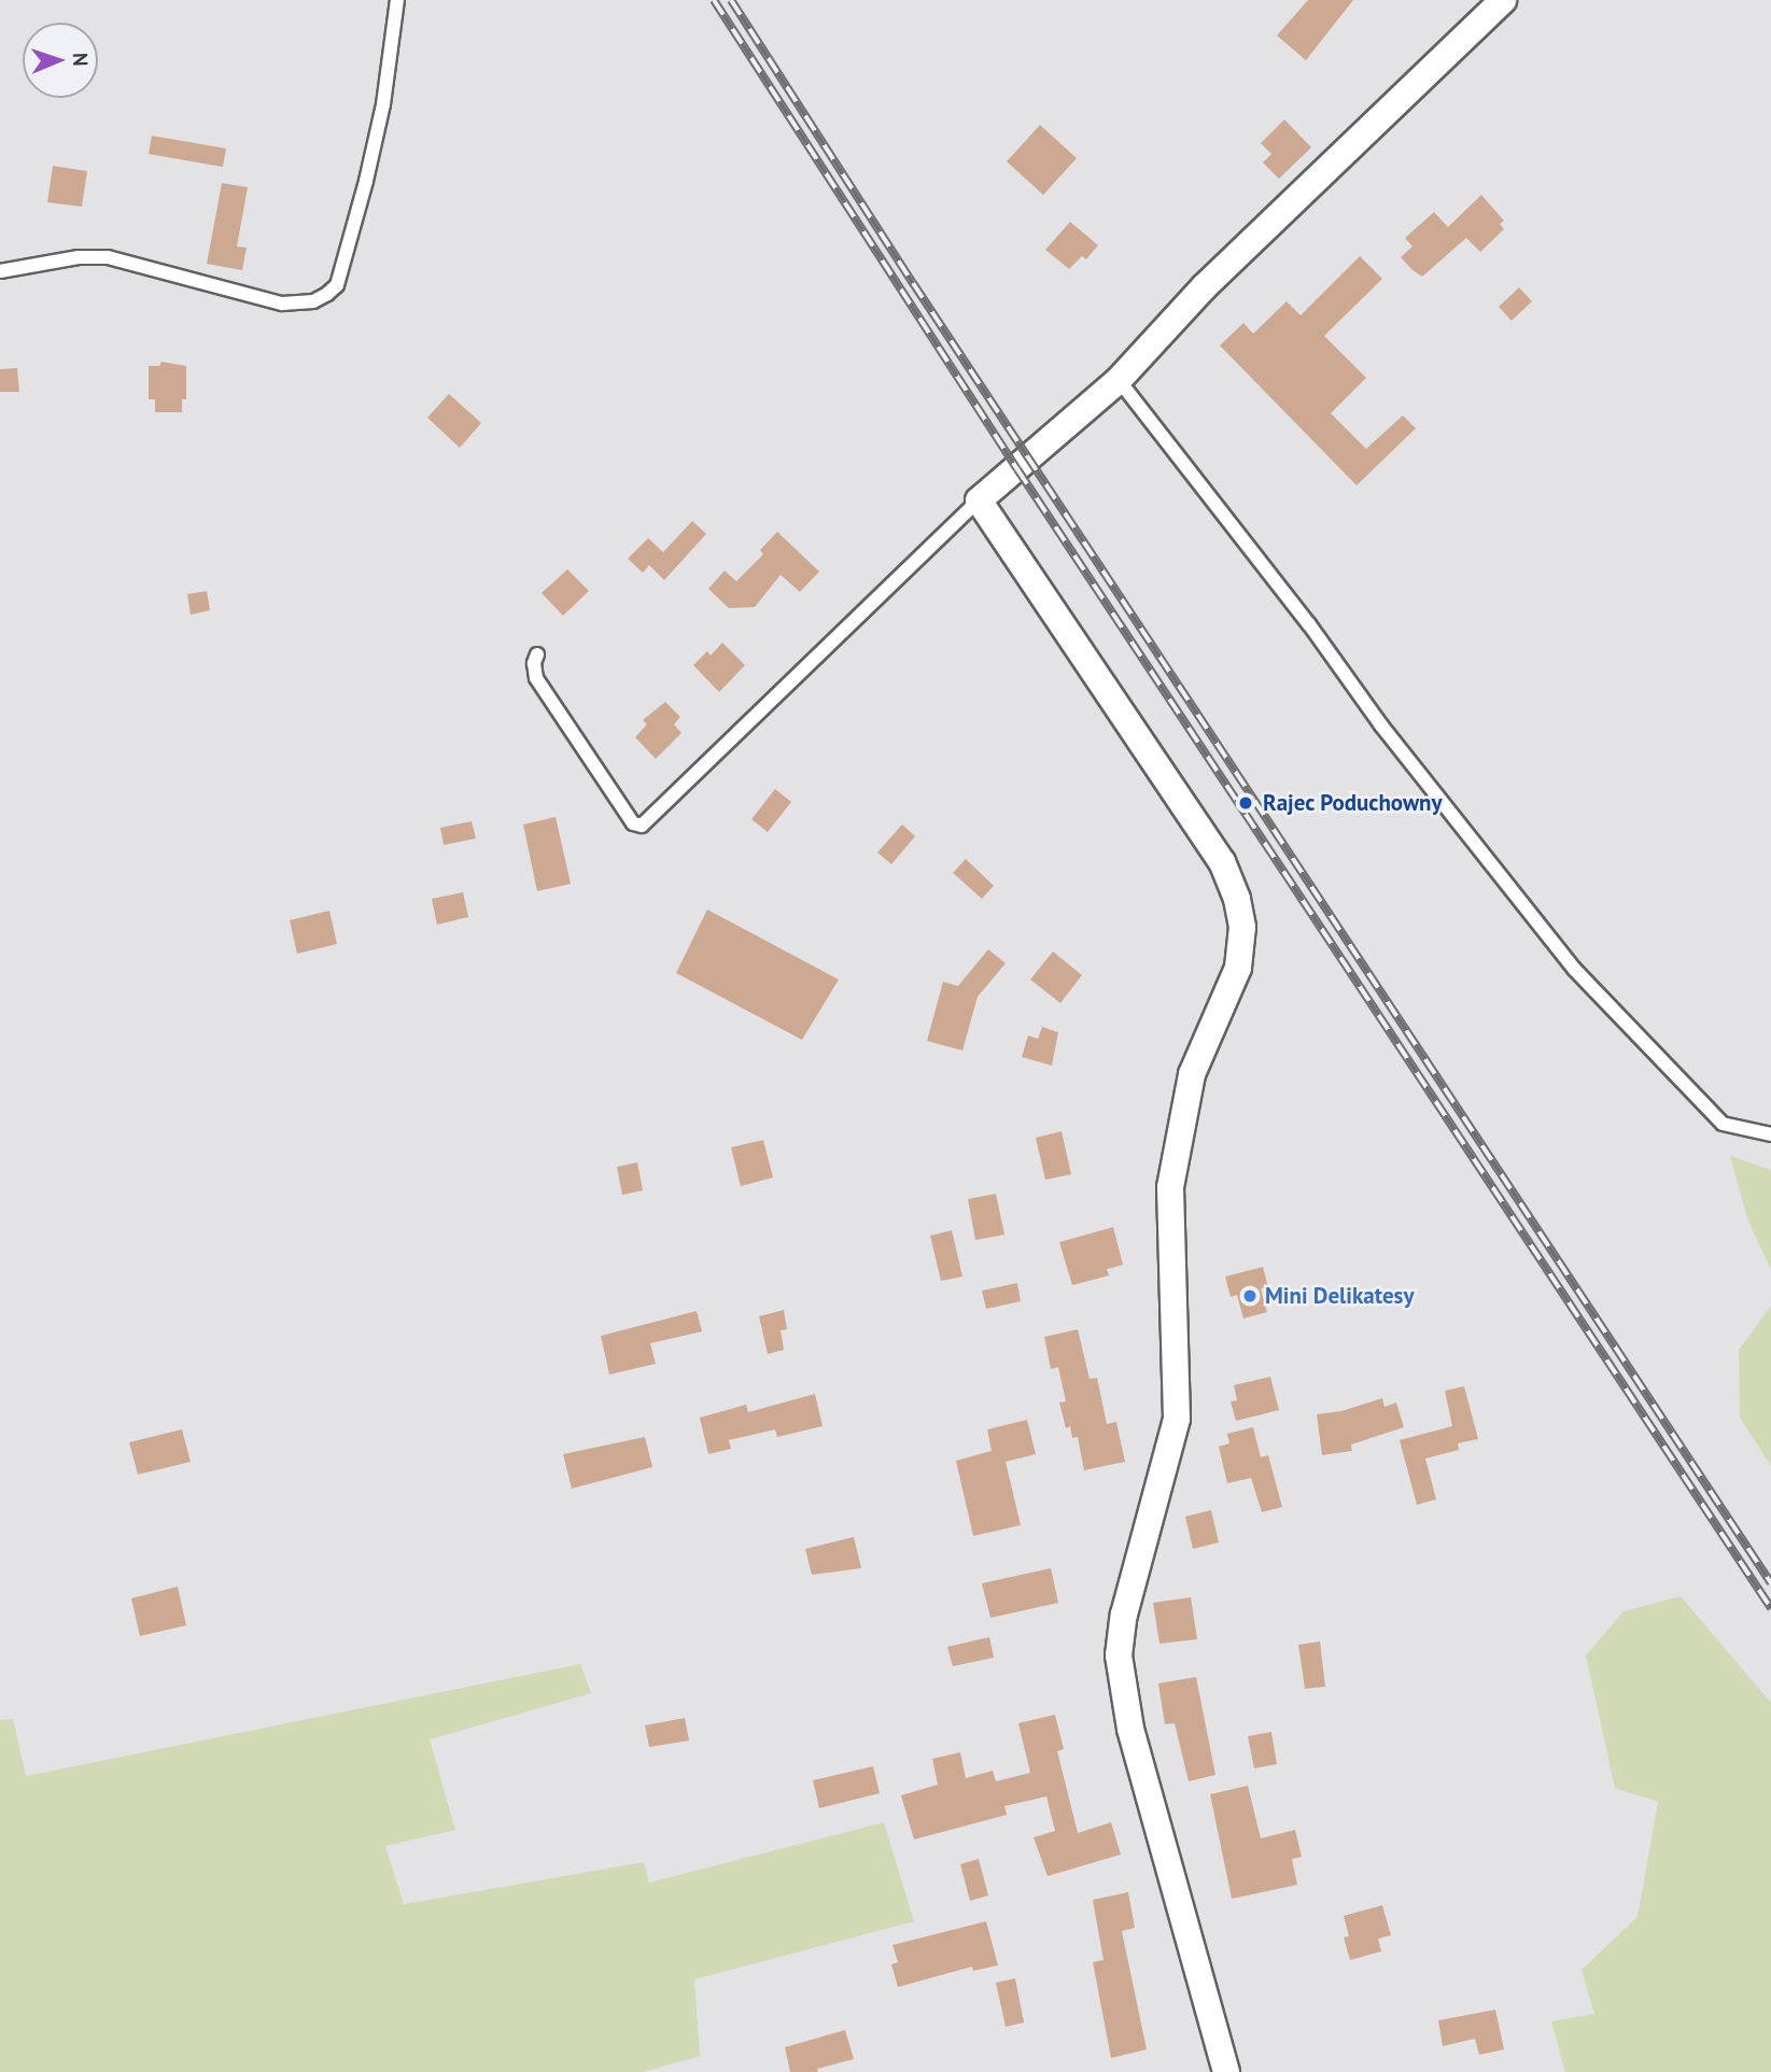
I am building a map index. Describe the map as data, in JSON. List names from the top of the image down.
{
  "places": ["Rajec Poduchowny", "Mini Delikatesy"],
  "north": "right"
}
